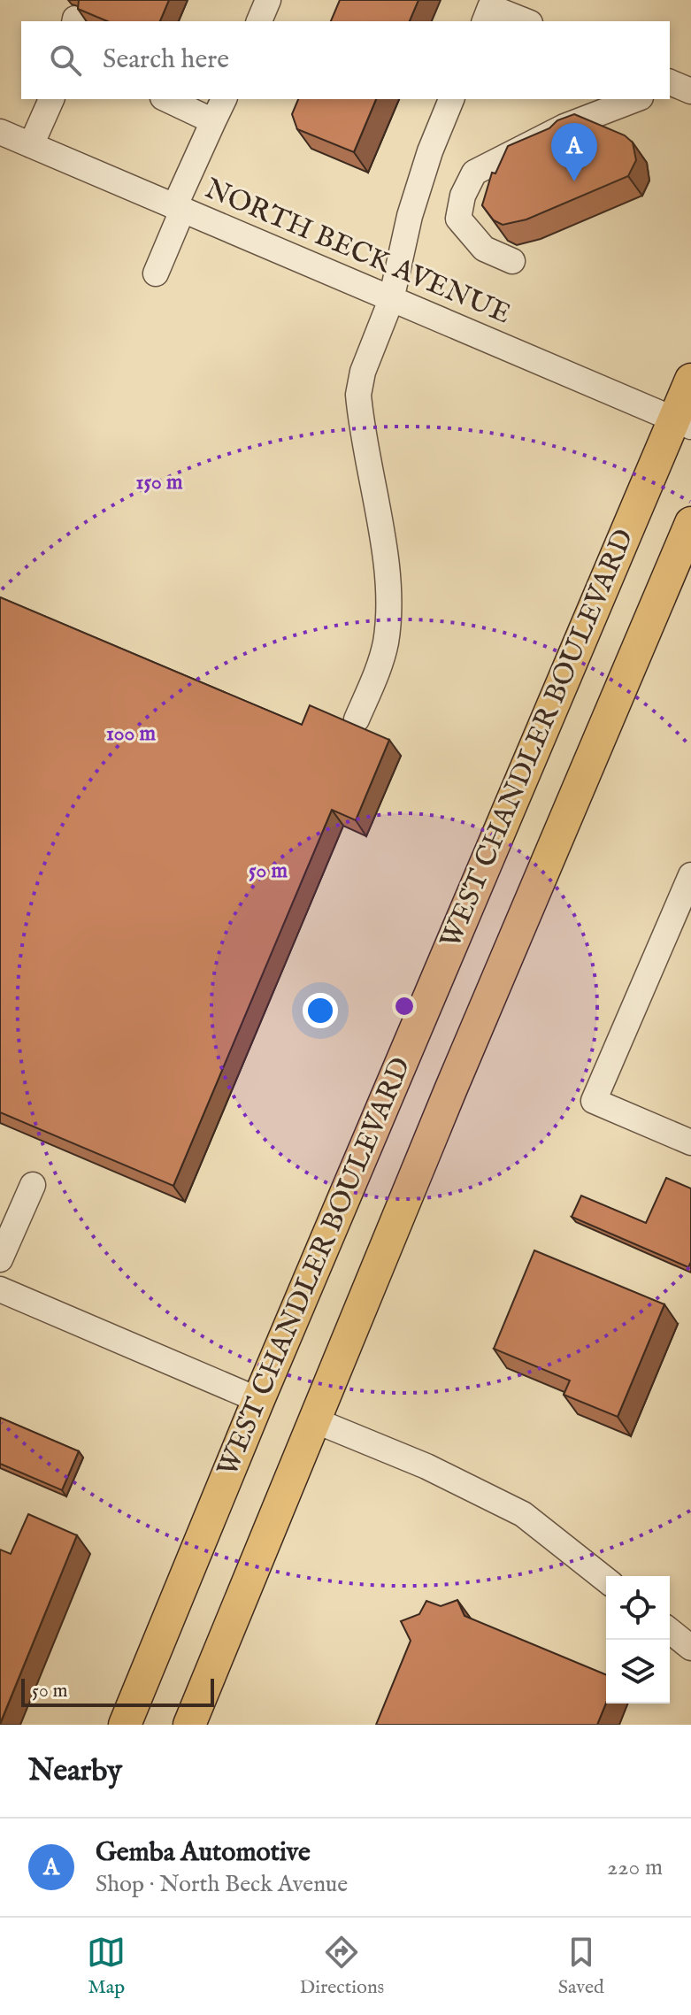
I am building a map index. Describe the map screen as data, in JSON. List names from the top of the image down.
{
  "streets": {
    "main road": ["WEST CHANDLER BOULEVARD"],
    "street": ["NORTH BECK AVENUE"]
  },
  "crossings": [
    ["NORTH BECK AVENUE", "WEST CHANDLER BOULEVARD"]
  ],
  "scale_bar": "50 m",
  "page": {
    "search": "Search here",
    "pins": "A",
    "scale": "50 m",
    "heading": "Nearby",
    "list": [
      {
        "mark": "A",
        "name": "Gemba Automotive",
        "note": "Shop · North Beck Avenue",
        "value": "220 m"
      }
    ],
    "nav": ["Map", "Directions", "Saved"]
  },
  "rings": ["150 m", "100 m", "50 m"]
}
